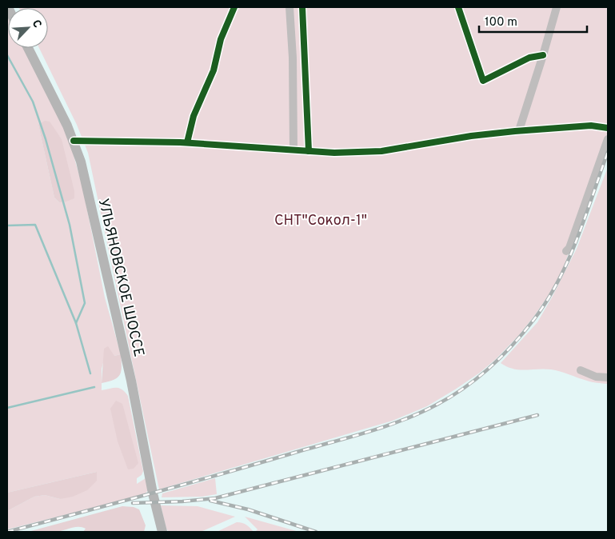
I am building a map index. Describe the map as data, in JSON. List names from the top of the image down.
{
  "streets": {
    "main road": ["УЛЬЯНОВСКОЕ ШОССЕ"]
  },
  "parks": ["СНТ\"Сокол-1\""],
  "scale_bar": "100 m",
  "north": "top right"
}
